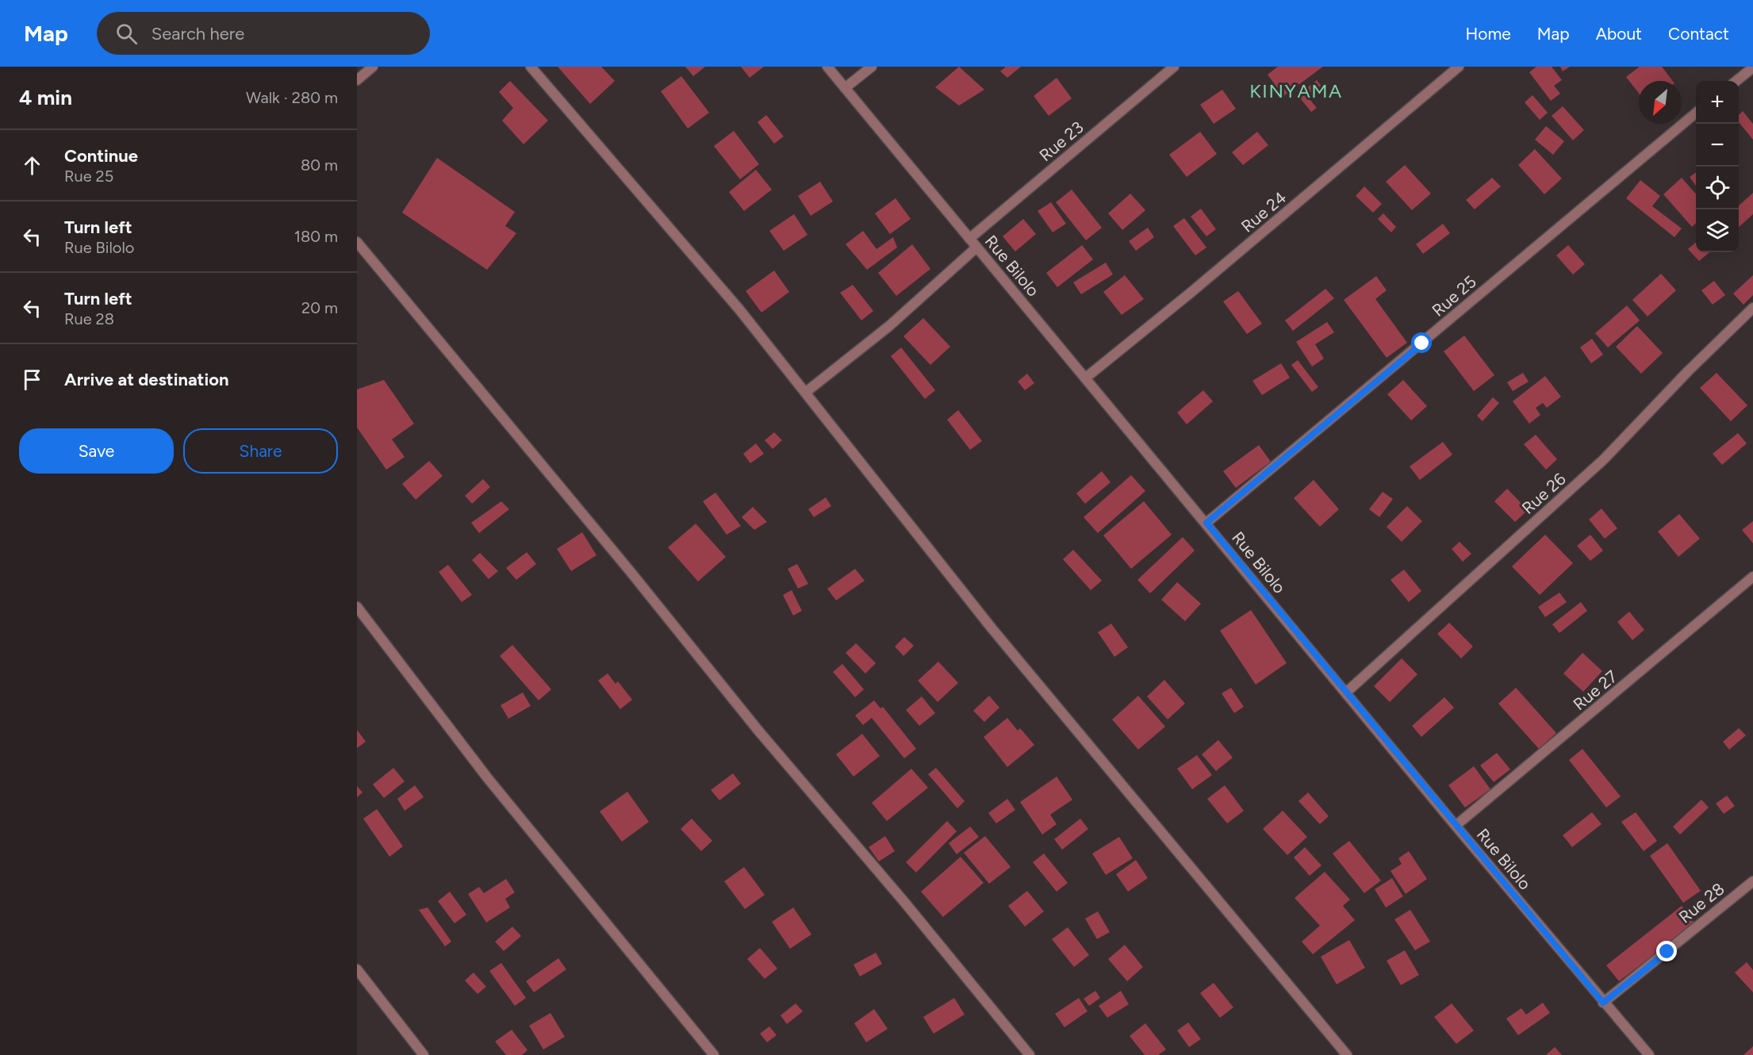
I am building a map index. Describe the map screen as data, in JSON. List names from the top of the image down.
{
  "streets": {
    "street": [
      "Rue 23",
      "Rue 24",
      "Rue Bilolo",
      "Rue 25",
      "Rue 26",
      "Rue 27",
      "Rue 28"
    ]
  },
  "crossings": [
    ["Rue 23", "Rue Bilolo"],
    ["Rue 24", "Rue Bilolo"],
    ["Rue Bilolo", "Rue 25"],
    ["Rue Bilolo", "Rue 26"],
    ["Rue Bilolo", "Rue 27"],
    ["Rue Bilolo", "Rue 28"]
  ],
  "districts": ["KINYAMA"],
  "north": "bottom left",
  "page": {
    "header": "Map",
    "search": "Search here",
    "nav": [
      "Home",
      "Map",
      "About",
      "Contact"
    ],
    "heading": ["4 min", "Walk · 280 m"],
    "map_buttons": ["+", "−"],
    "list": [
      ["Continue", "Rue 25", "80 m"],
      ["Turn left", "Rue Bilolo", "180 m"],
      ["Turn left", "Rue 28", "20 m"],
      "Arrive at destination"
    ],
    "buttons": ["Save", "Share"]
  }
}
